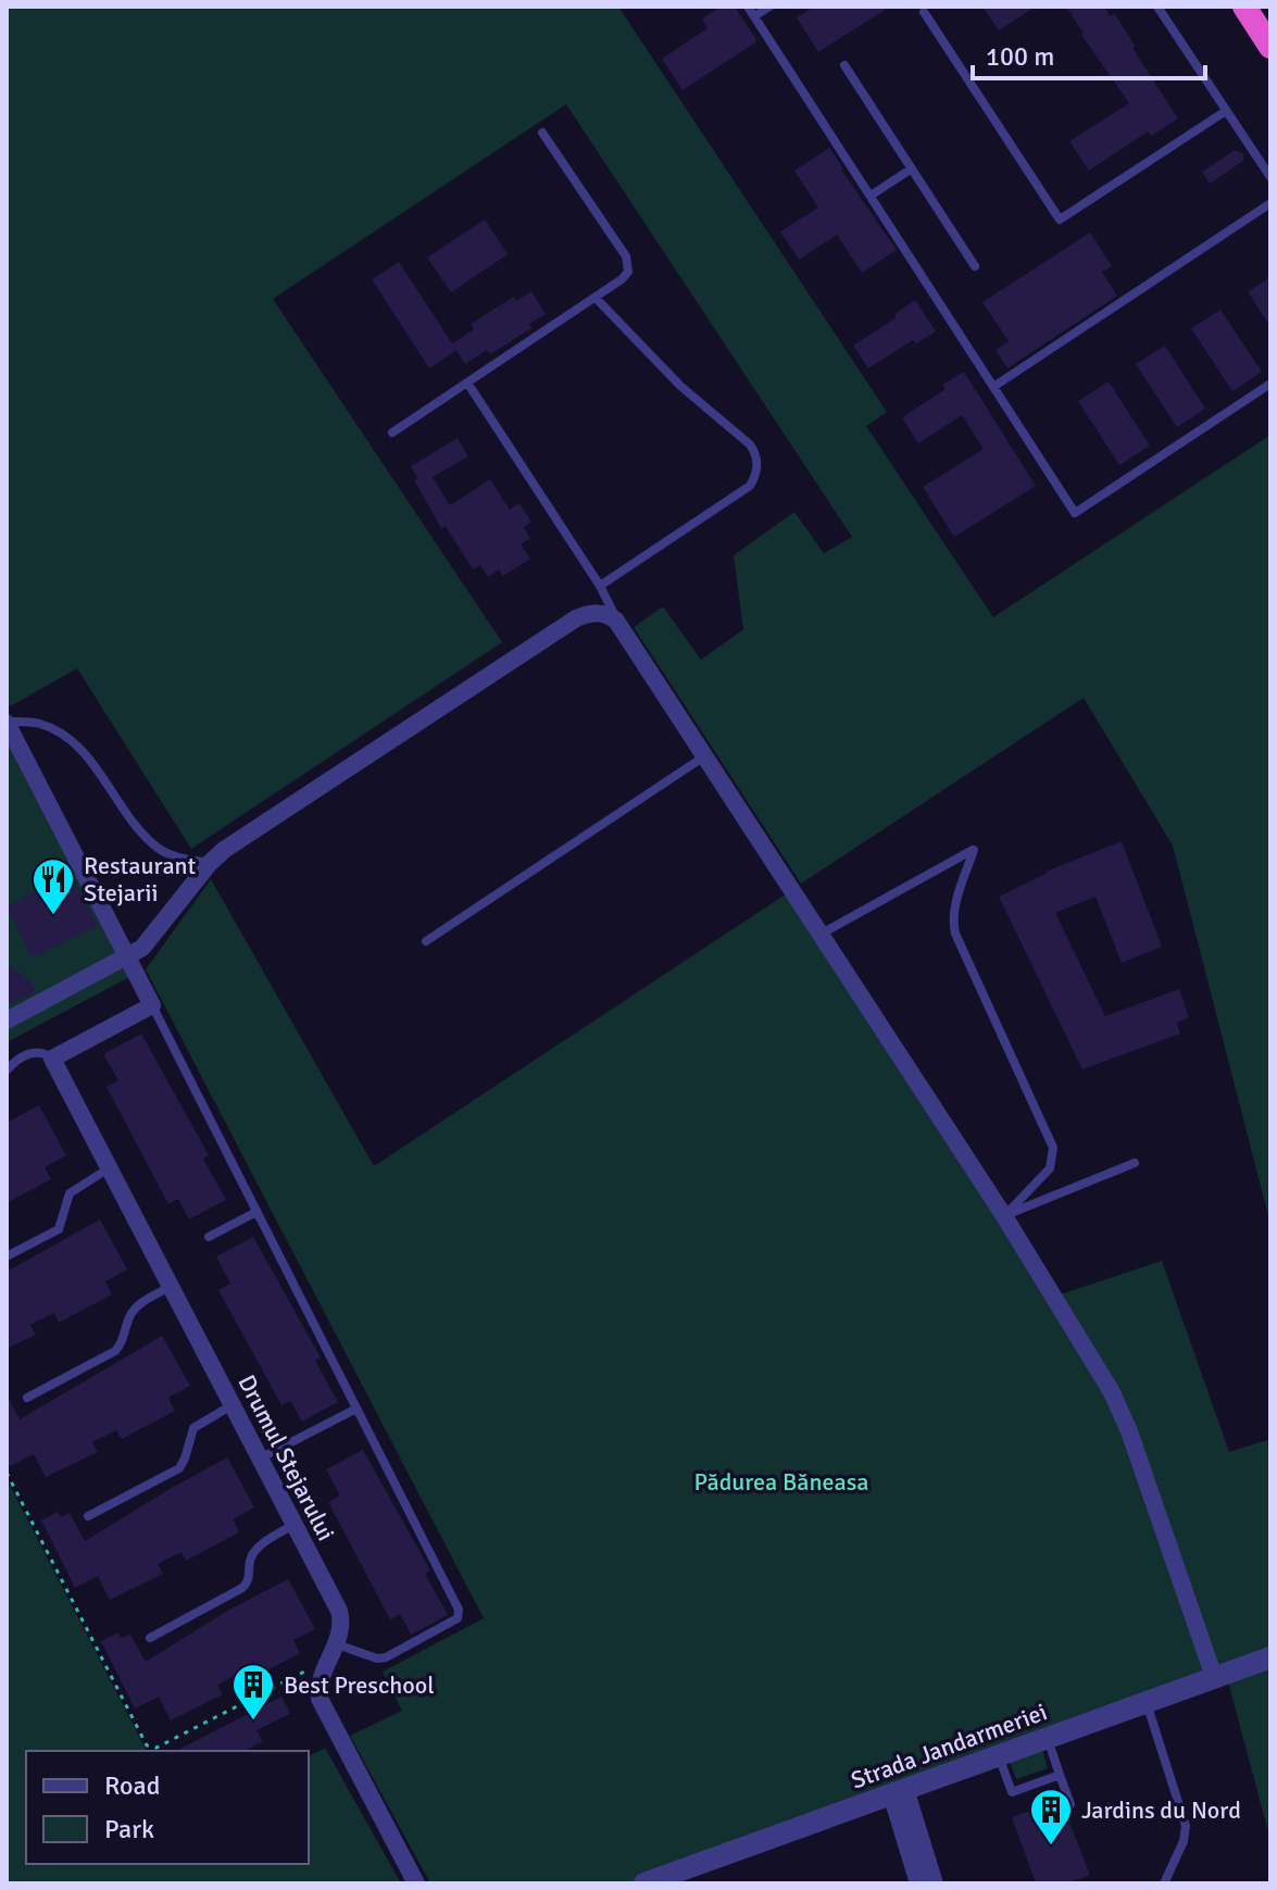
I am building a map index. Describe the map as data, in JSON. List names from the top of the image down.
{
  "streets": {
    "street": ["Drumul Stejarului", "Strada Jandarmeriei"]
  },
  "parks": ["Pădurea Băneasa"],
  "places": {
    "restaurant": ["Restaurant Stejarii"],
    "building": ["Best Preschool", "Jardins du Nord"]
  },
  "legend": ["Road", "Park"],
  "scale_bar": "100 m"
}
